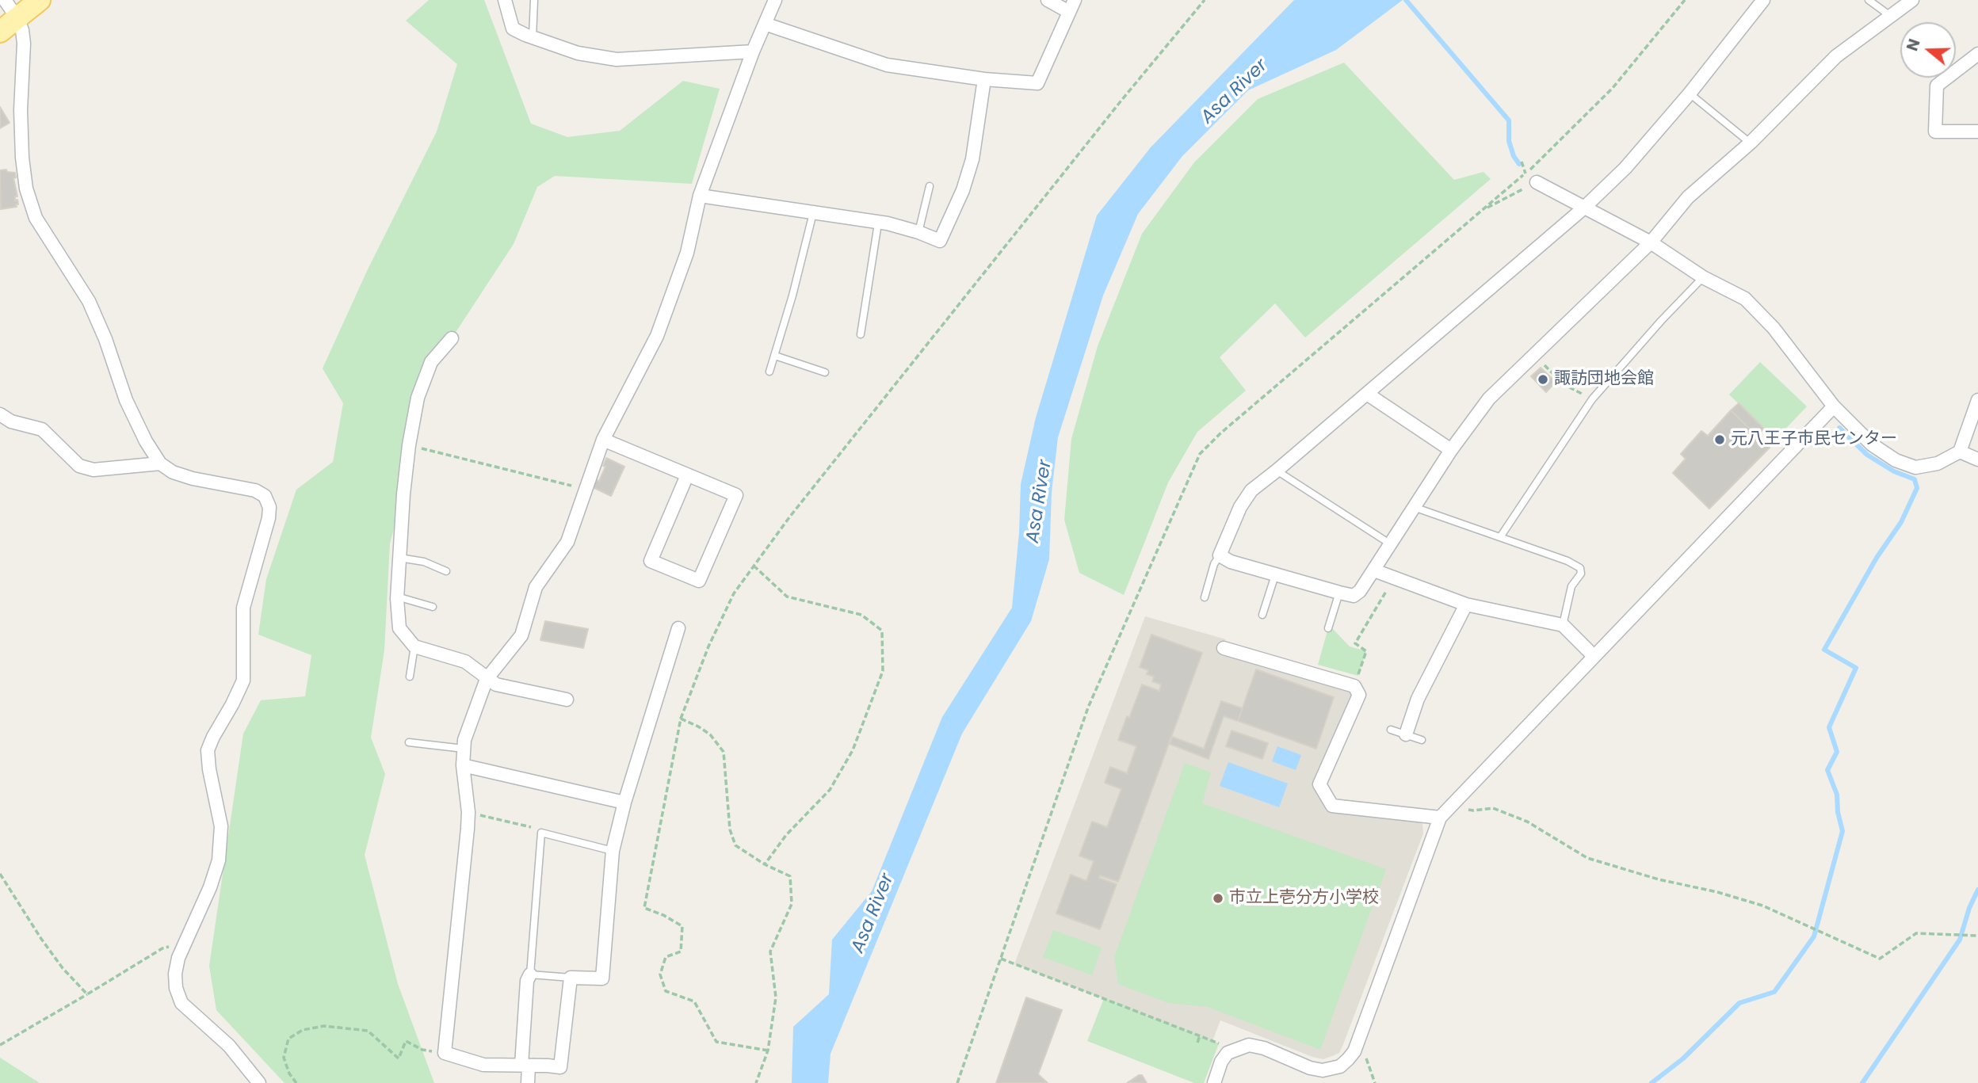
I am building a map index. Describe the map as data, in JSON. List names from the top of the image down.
{
  "water": ["Asa River"],
  "places": ["諏訪団地会館", "元八王子市民センター", "市立上壱分方小学校"],
  "north": "left"
}
